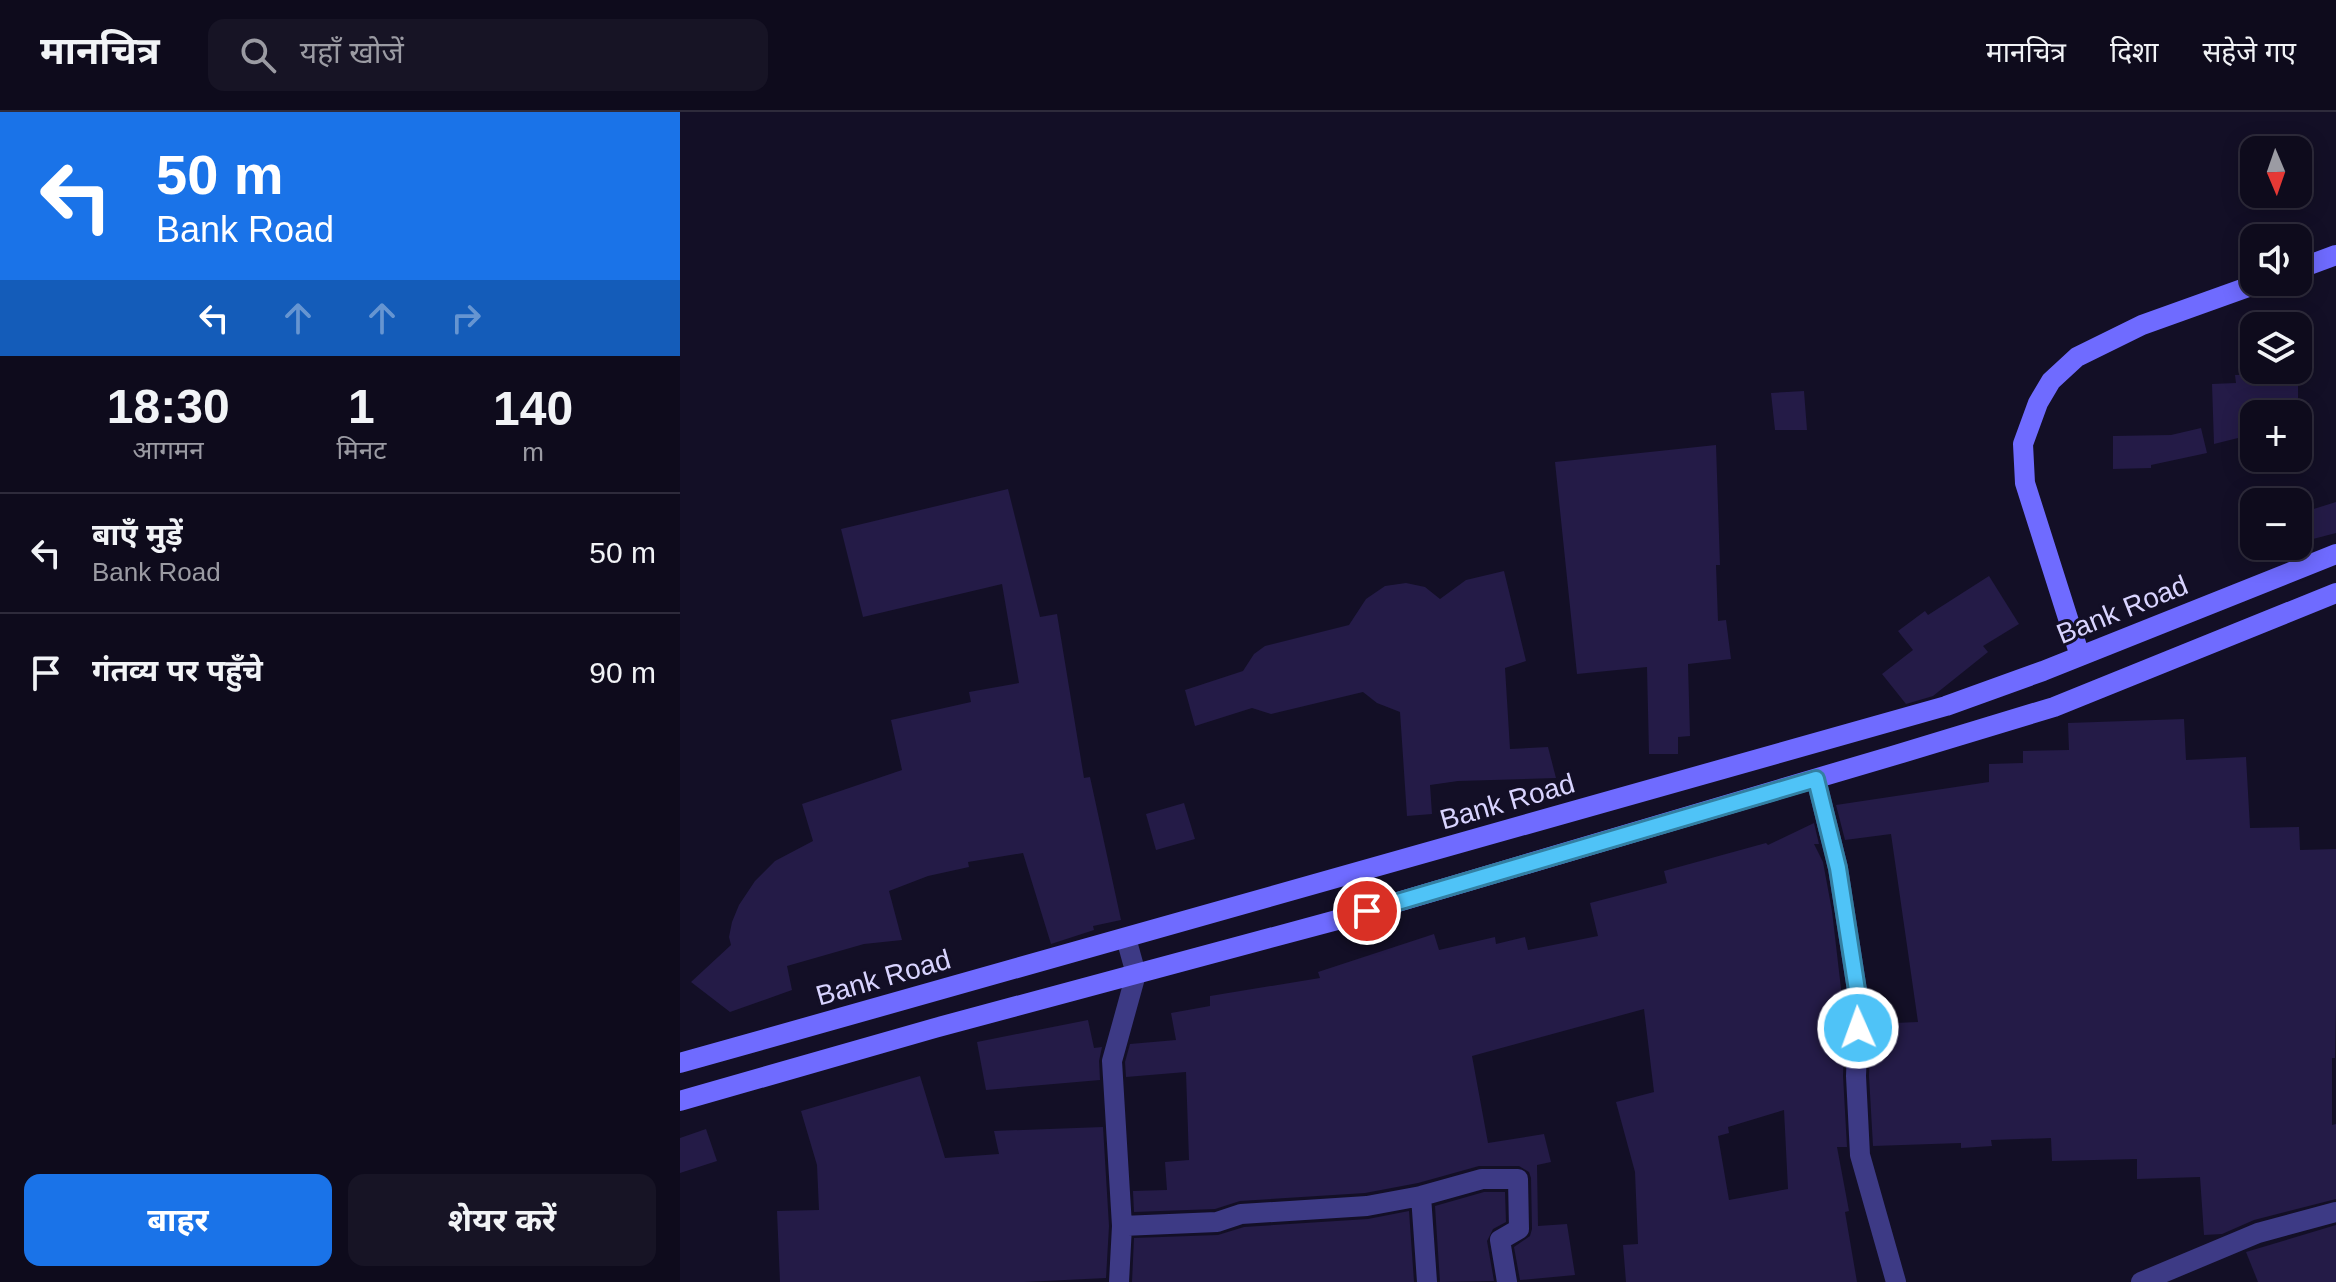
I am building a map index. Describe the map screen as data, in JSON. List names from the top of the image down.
{
  "streets": {
    "main road": ["Bank Road"]
  },
  "north": "bottom",
  "page": {
    "header": "मानचित्र",
    "search": "यहाँ खोजें",
    "nav": ["मानचित्र", "दिशा", "सहेजे गए"],
    "turn": ["50 m", "Bank Road"],
    "map_buttons": ["+", "−"],
    "eta": [
      "18:30",
      "आगमन",
      "1",
      "मिनट",
      "140",
      "m"
    ],
    "list": [
      {
        "name": "बाएँ मुड़ें",
        "note": "Bank Road",
        "value": "50 m"
      },
      {
        "name": "गंतव्य पर पहुँचे",
        "value": "90 m"
      }
    ],
    "buttons": ["बाहर", "शेयर करें"]
  }
}
